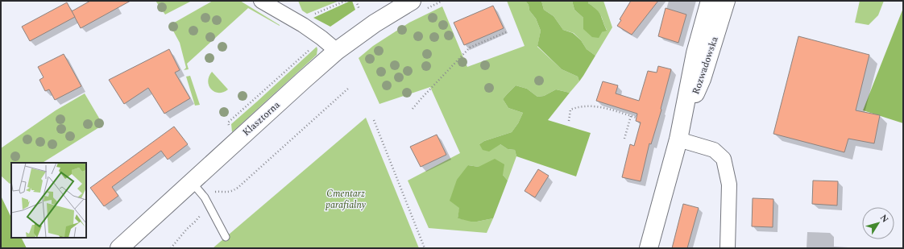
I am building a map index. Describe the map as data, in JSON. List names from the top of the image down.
{
  "streets": {
    "street": ["Rozwadowska", "Klasztorna"]
  },
  "parks": ["Cmentarz parafialny"],
  "north": "top right"
}
